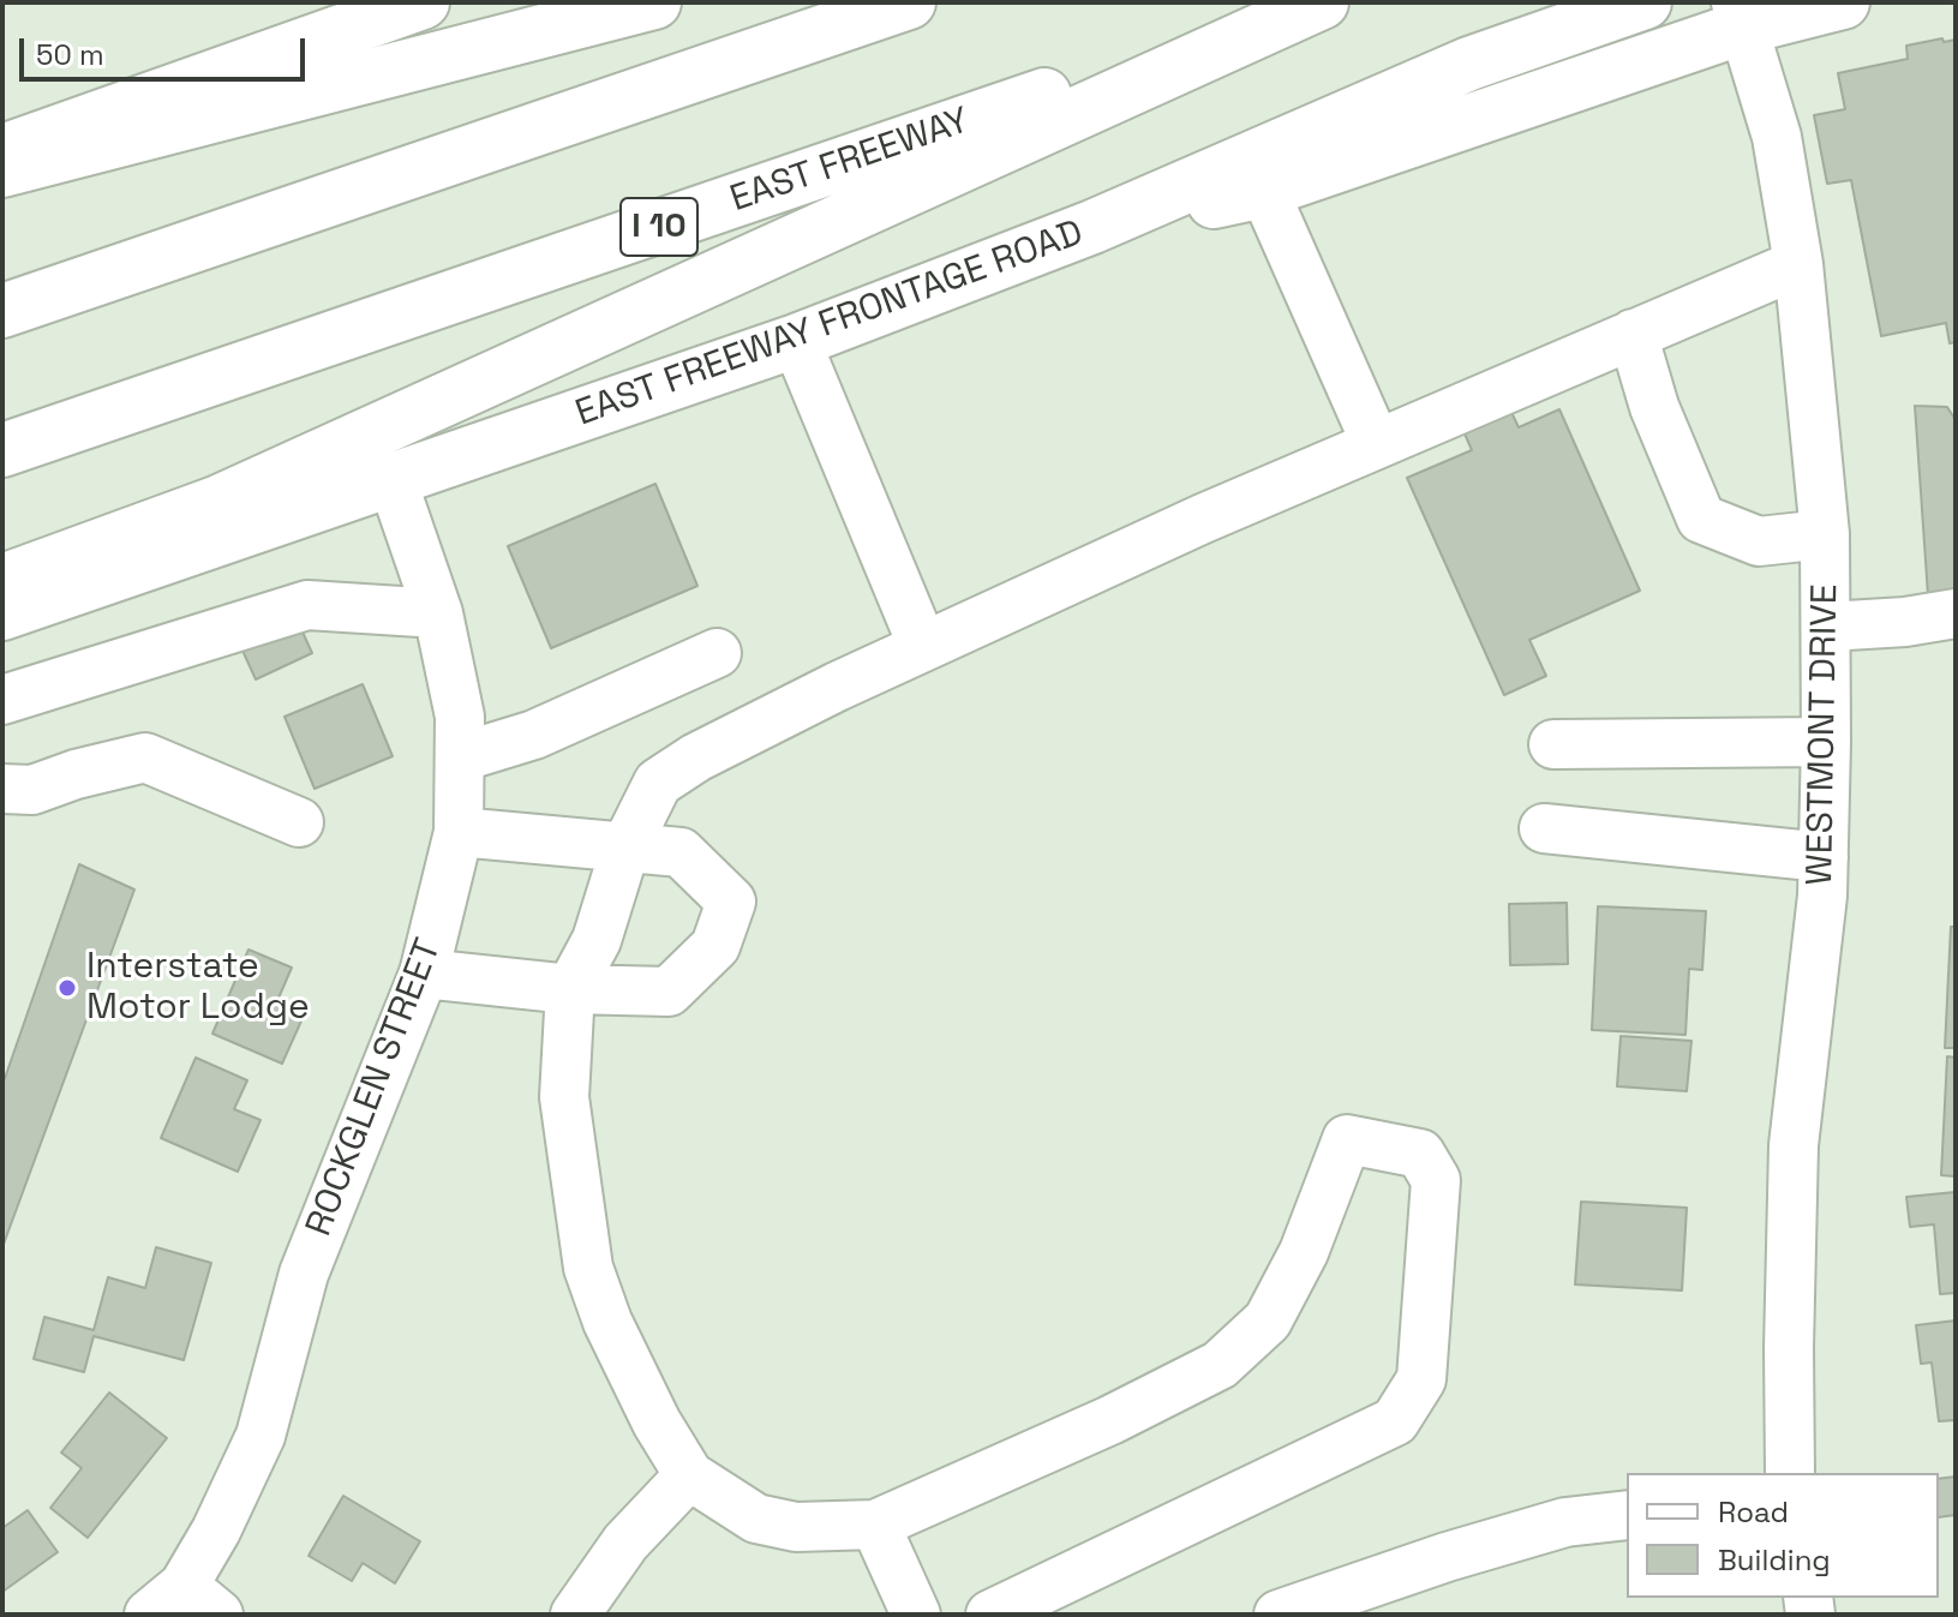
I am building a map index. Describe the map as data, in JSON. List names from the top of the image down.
{
  "streets": {
    "main road": ["EAST FREEWAY", "I 10", "EAST FREEWAY FRONTAGE ROAD"],
    "street": ["WESTMONT DRIVE", "ROCKGLEN STREET"]
  },
  "crossings": [
    ["EAST FREEWAY FRONTAGE ROAD", "ROCKGLEN STREET"]
  ],
  "places": ["Interstate Motor Lodge"],
  "legend": ["Road", "Building"],
  "scale_bar": "50 m"
}
